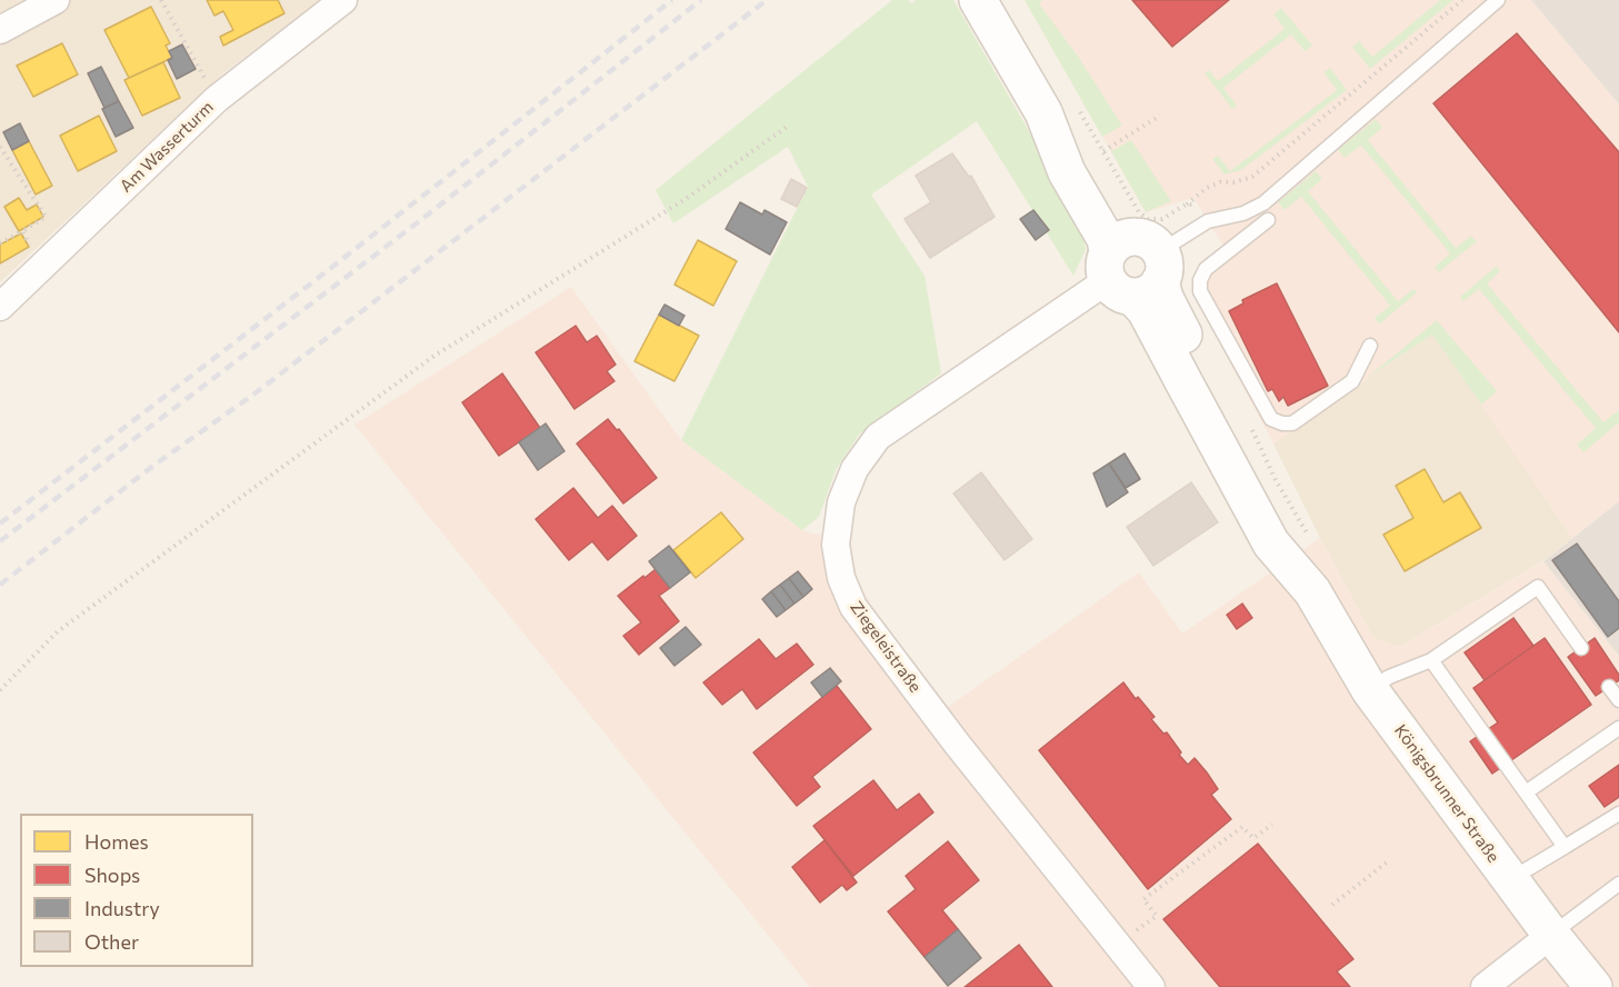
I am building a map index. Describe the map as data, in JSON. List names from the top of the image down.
{
  "streets": {
    "street": ["Am Wasserturm", "Ziegeleistraße", "Königsbrunner Straße"]
  },
  "crossings": [
    ["Ziegeleistraße", "Königsbrunner Straße"]
  ],
  "legend": [
    "Homes",
    "Shops",
    "Industry",
    "Other"
  ]
}
